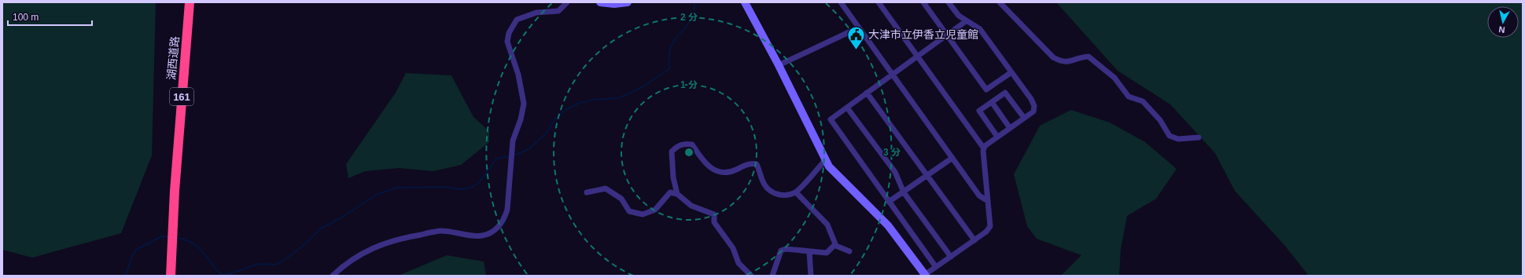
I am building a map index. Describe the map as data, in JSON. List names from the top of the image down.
{
  "streets": {
    "highway": ["湖西道路", "161"]
  },
  "places": {
    "public building": ["大津市立伊香立児童館"]
  },
  "scale_bar": "100 m",
  "north": "bottom",
  "rings": ["2 分", "1 分", "3 分"]
}
